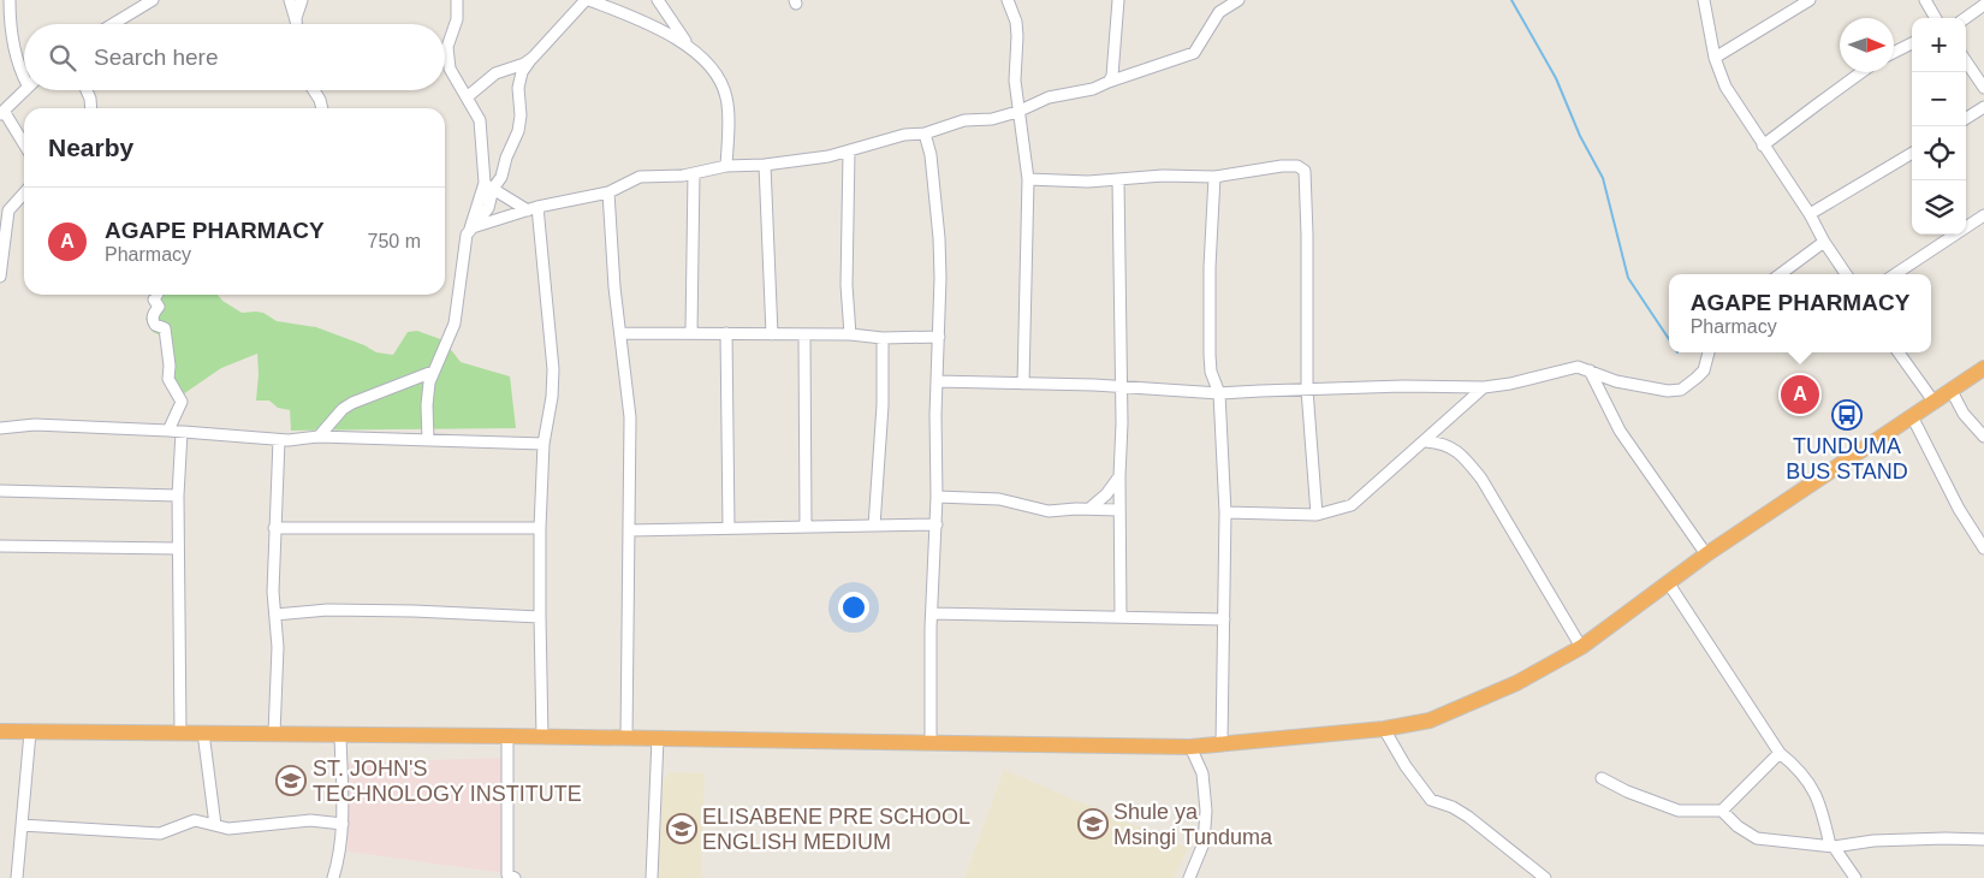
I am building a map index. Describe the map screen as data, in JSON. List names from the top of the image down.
{
  "places": {
    "bus stop": ["TUNDUMA BUS STAND"],
    "school or university": ["ST. JOHN'S TECHNOLOGY INSTITUTE", "Shule ya Msingi Tunduma", "ELISABENE PRE SCHOOL ENGLISH MEDIUM"]
  },
  "north": "right",
  "page": {
    "map_buttons": ["+", "−"],
    "search": "Search here",
    "heading": "Nearby",
    "list": [
      {
        "mark": "A",
        "name": "AGAPE PHARMACY",
        "note": "Pharmacy",
        "value": "750 m"
      }
    ],
    "popup": ["AGAPE PHARMACY", "Pharmacy"],
    "pins": "A"
  }
}
